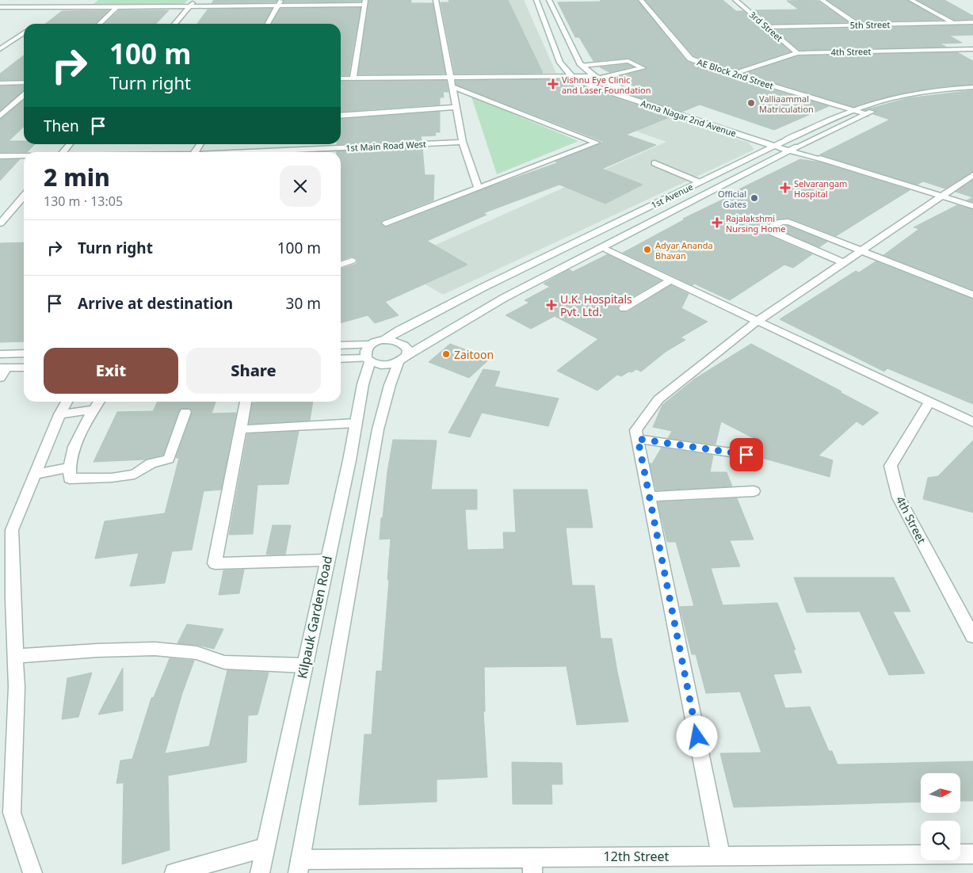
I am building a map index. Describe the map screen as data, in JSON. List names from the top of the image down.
{
  "streets": {
    "street": [
      "5th Street",
      "3rd Street",
      "4th Street",
      "AE Block 2nd Street",
      "Anna Nagar 2nd Avenue",
      "1st Main Road West",
      "1st Avenue",
      "Kilpauk Garden Road",
      "12th Street"
    ]
  },
  "crossings": [
    ["5th Street", "3rd Street"],
    ["3rd Street", "4th Street"],
    ["4th Street", "AE Block 2nd Street"],
    ["AE Block 2nd Street", "1st Avenue"],
    ["Anna Nagar 2nd Avenue", "1st Avenue"],
    ["1st Avenue", "Kilpauk Garden Road"]
  ],
  "places": {
    "health": [
      "Vishnu Eye Clinic and Laser Foundation",
      "Selvarangam Hospital",
      "Rajalakshmi Nursing Home",
      "U.K. Hospitals Pvt. Ltd."
    ],
    "other": [
      "Valliaammal Matriculation",
      "Official Gates",
      "Adyar Ananda Bhavan",
      "Zaitoon"
    ]
  },
  "north": "right",
  "page": {
    "turn": ["100 m", "Turn right"],
    "then": "Then",
    "heading": ["2 min", "130 m · 13:05"],
    "list": [
      {
        "name": "Turn right",
        "value": "100 m"
      },
      {
        "name": "Arrive at destination",
        "value": "30 m"
      }
    ],
    "buttons": ["Exit", "Share"]
  }
}
